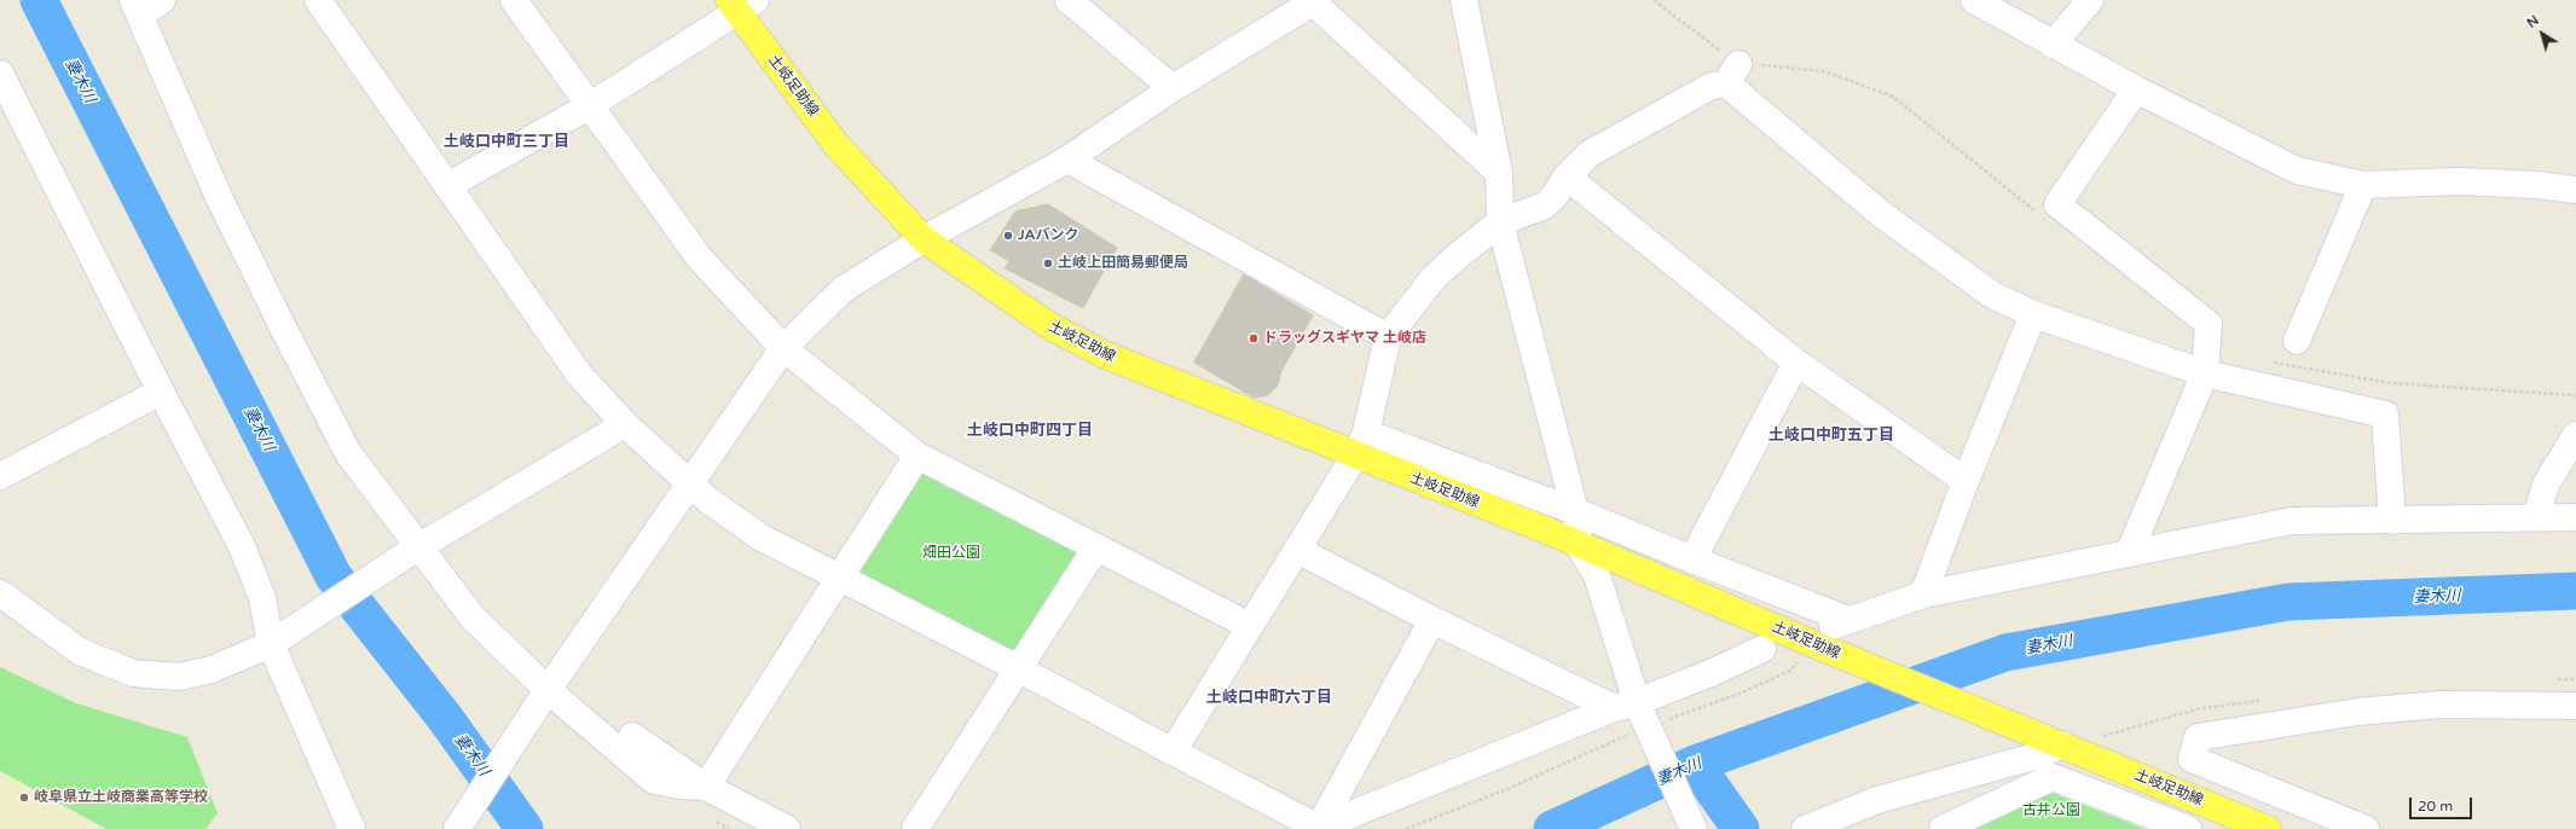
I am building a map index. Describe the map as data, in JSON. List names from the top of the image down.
{
  "streets": {
    "main road": ["土岐足助線"]
  },
  "districts": [
    "土岐口中町三丁目",
    "土岐口中町四丁目",
    "土岐口中町五丁目",
    "土岐口中町六丁目"
  ],
  "water": ["妻木川"],
  "parks": ["畑田公園", "古井公園"],
  "places": [
    "JAバンク",
    "土岐上田簡易郵便局",
    "ドラッグスギヤマ 土岐店",
    "岐阜県立土岐商業高等学校"
  ],
  "scale_bar": "20 m",
  "north": "top left"
}
